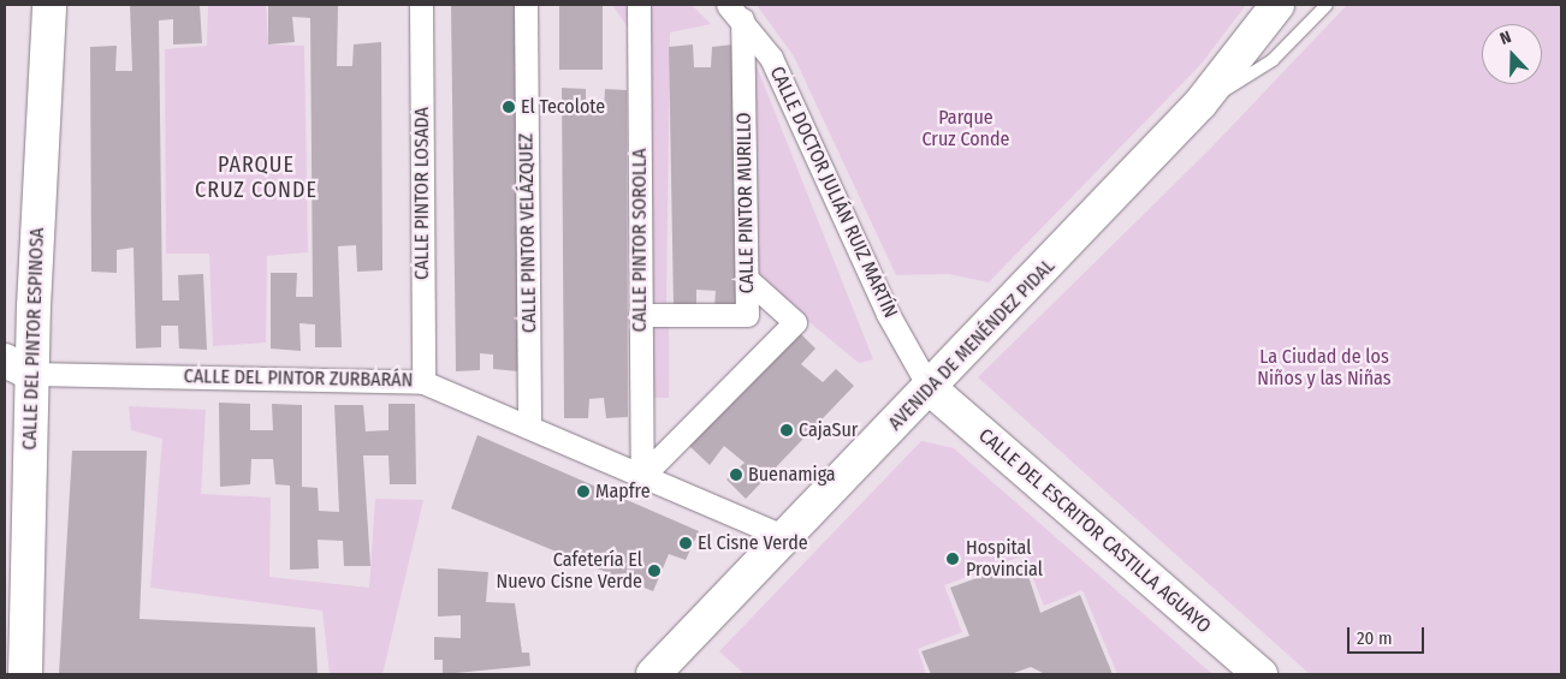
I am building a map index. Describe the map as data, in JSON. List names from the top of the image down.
{
  "streets": {
    "street": [
      "CALLE DOCTOR JULIÁN RUIZ MARTÍN",
      "CALLE PINTOR LOSADA",
      "CALLE PINTOR MURILLO",
      "CALLE PINTOR VELÁZQUEZ",
      "CALLE PINTOR SOROLLA",
      "CALLE DEL PINTOR ESPINOSA",
      "AVENIDA DE MENÉNDEZ PIDAL",
      "CALLE DEL PINTOR ZURBARÁN",
      "CALLE DEL ESCRITOR CASTILLA AGUAYO"
    ]
  },
  "crossings": [
    ["CALLE DOCTOR JULIÁN RUIZ MARTÍN", "CALLE PINTOR MURILLO"],
    ["CALLE DOCTOR JULIÁN RUIZ MARTÍN", "AVENIDA DE MENÉNDEZ PIDAL"],
    ["CALLE DOCTOR JULIÁN RUIZ MARTÍN", "CALLE DEL ESCRITOR CASTILLA AGUAYO"],
    ["CALLE PINTOR LOSADA", "CALLE DEL PINTOR ZURBARÁN"],
    ["CALLE PINTOR MURILLO", "CALLE PINTOR SOROLLA"],
    ["CALLE PINTOR VELÁZQUEZ", "CALLE DEL PINTOR ZURBARÁN"],
    ["CALLE PINTOR SOROLLA", "CALLE DEL PINTOR ZURBARÁN"],
    ["CALLE DEL PINTOR ESPINOSA", "CALLE DEL PINTOR ZURBARÁN"],
    ["AVENIDA DE MENÉNDEZ PIDAL", "CALLE DEL PINTOR ZURBARÁN"],
    ["AVENIDA DE MENÉNDEZ PIDAL", "CALLE DEL ESCRITOR CASTILLA AGUAYO"]
  ],
  "districts": ["PARQUE CRUZ CONDE"],
  "parks": ["Parque Cruz Conde", "La Ciudad de los Niños y las Niñas"],
  "places": [
    "El Tecolote",
    "CajaSur",
    "Buenamiga",
    "Mapfre",
    "El Cisne Verde",
    "Hospital Provincial",
    "Cafetería El Nuevo Cisne Verde"
  ],
  "scale_bar": "20 m",
  "north": "top"
}
